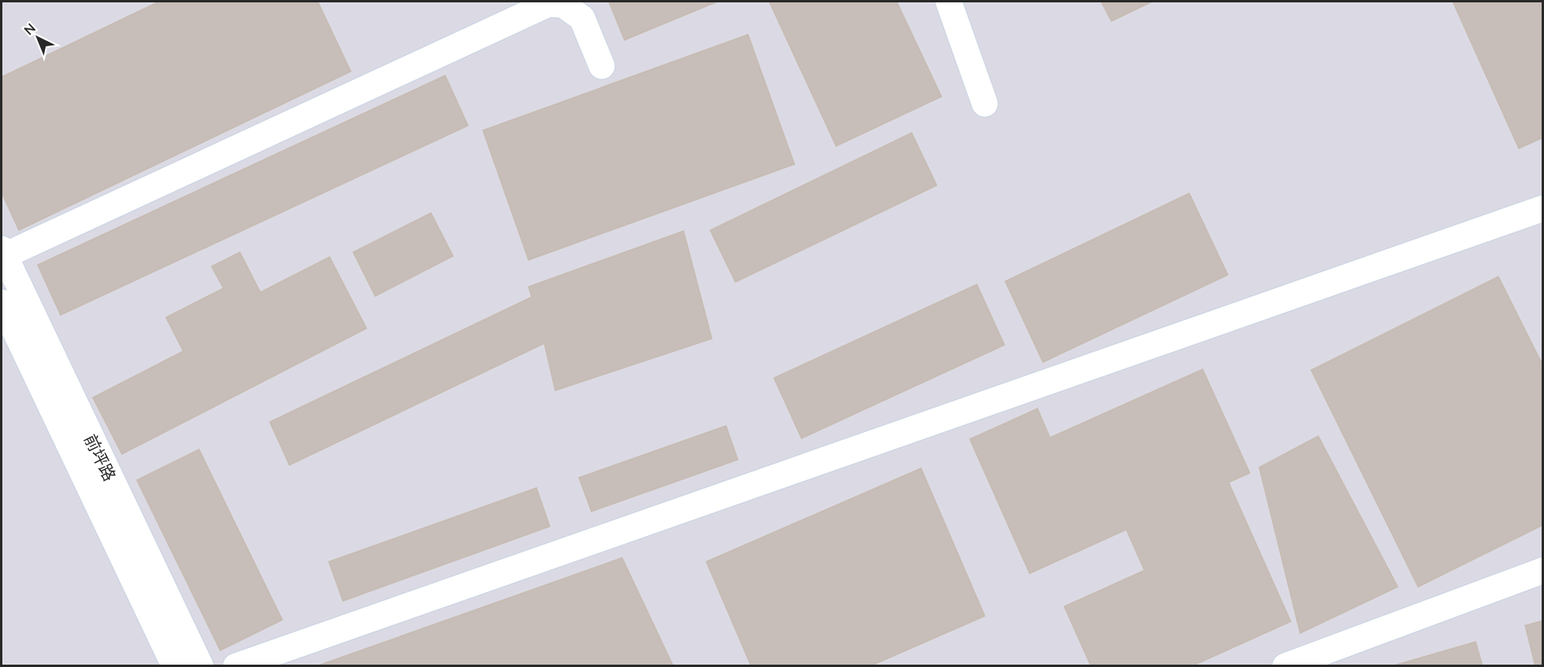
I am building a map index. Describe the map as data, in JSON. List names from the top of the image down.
{
  "streets": {
    "street": ["前坪路"]
  },
  "north": "top left"
}
